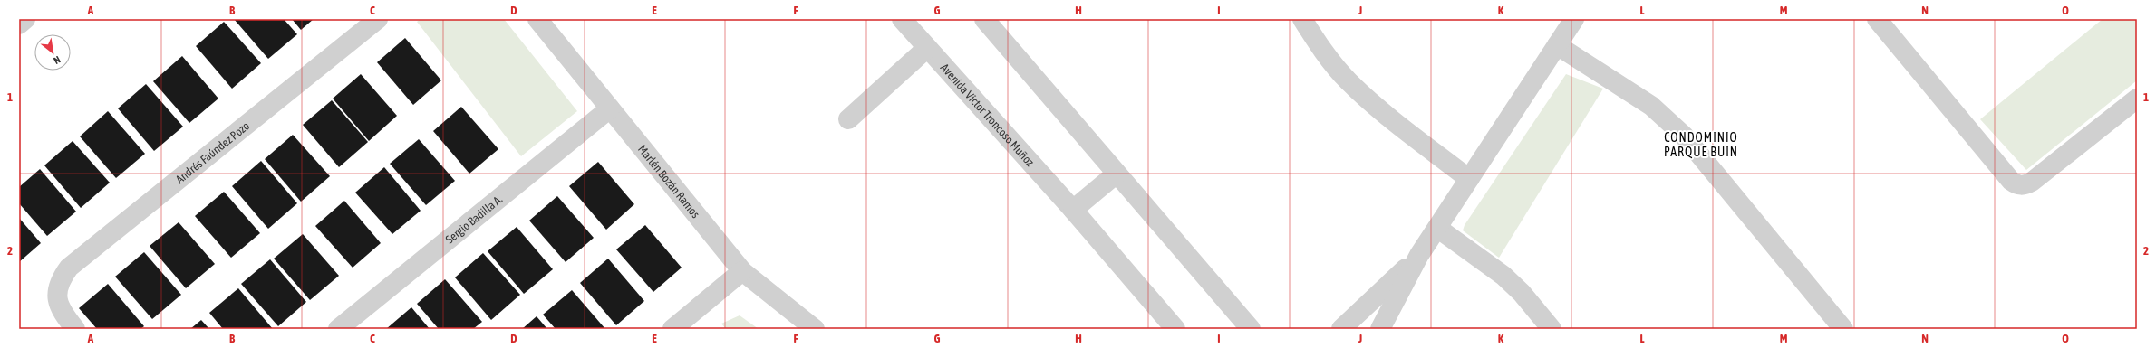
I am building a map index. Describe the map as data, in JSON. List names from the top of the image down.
{
  "streets": {
    "street": [
      "Avenida Víctor Troncoso Muñoz",
      "Andrés Faúndez Pozo",
      "Marlén Bozán Ramos",
      "Sergio Badilla A."
    ]
  },
  "crossings": [
    ["Marlén Bozán Ramos", "Sergio Badilla A."]
  ],
  "districts": ["CONDOMINIO PARQUE BUIN"],
  "north": "bottom right",
  "grid": {
    "columns": [
      "A",
      "B",
      "C",
      "D",
      "E",
      "F",
      "G",
      "H",
      "I",
      "J",
      "K",
      "L",
      "M",
      "N",
      "O"
    ],
    "rows": ["1", "2"]
  }
}
